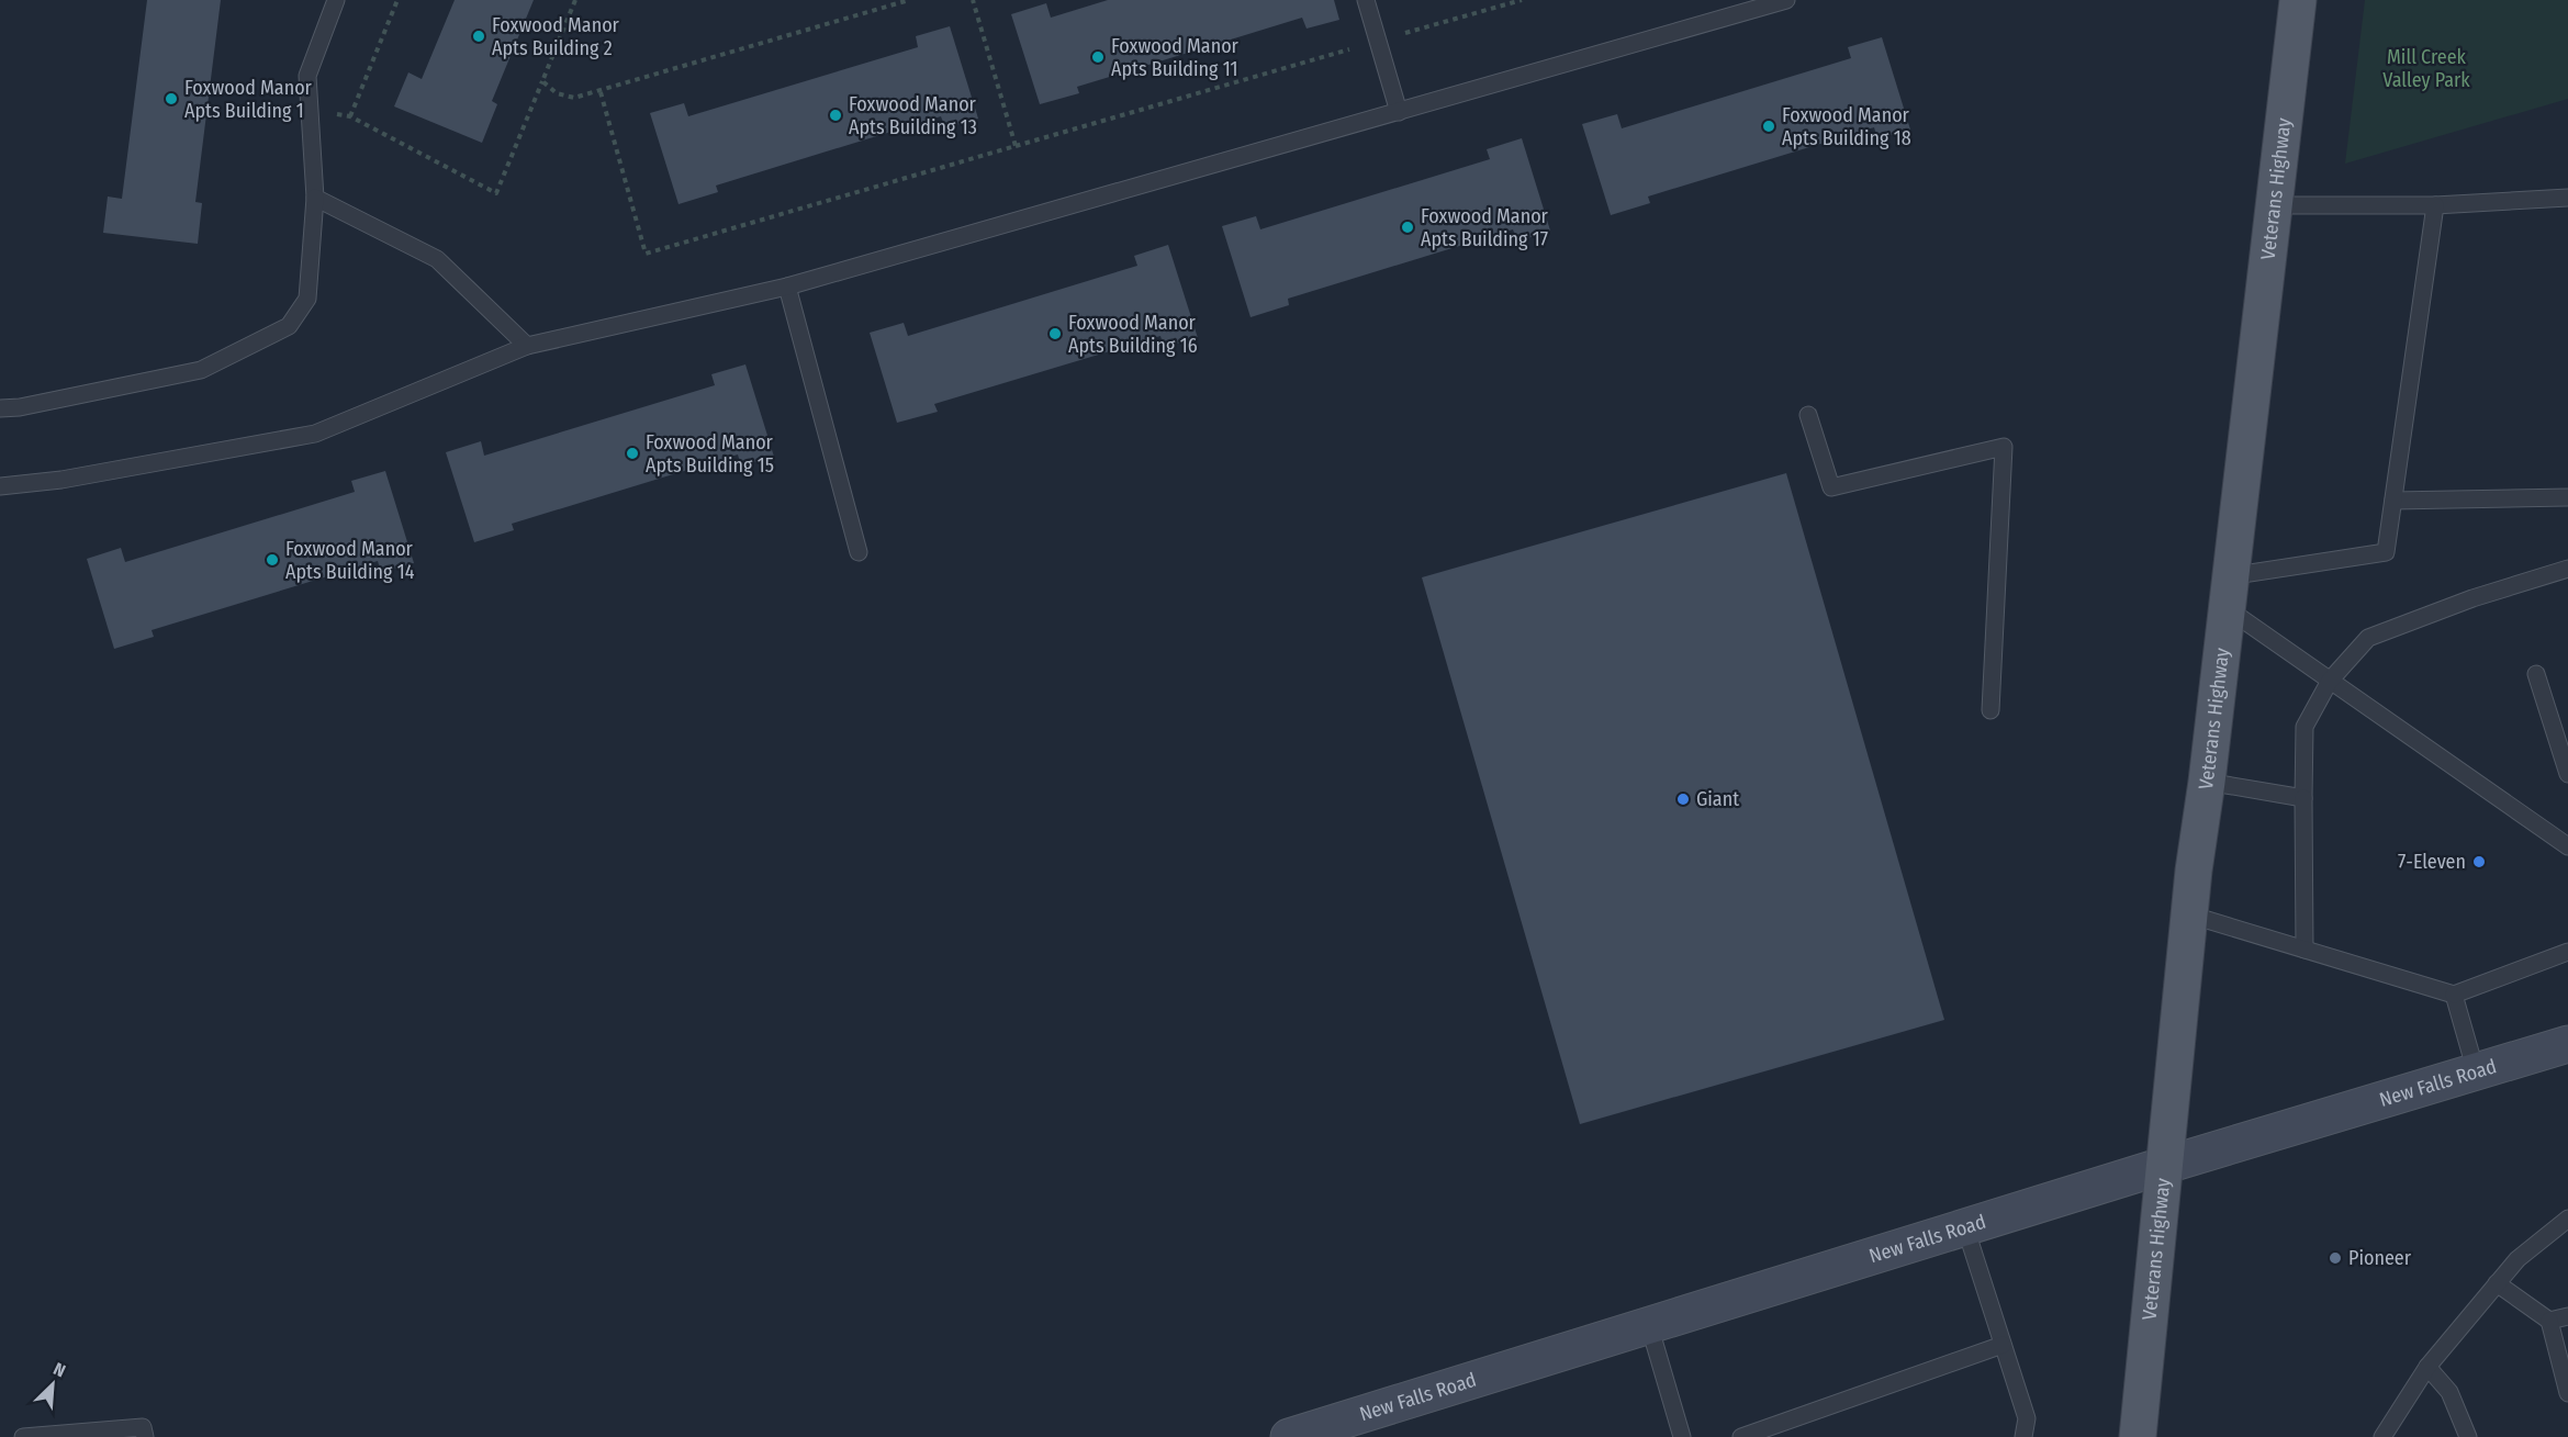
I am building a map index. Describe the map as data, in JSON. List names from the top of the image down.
{
  "streets": {
    "main road": ["Veterans Highway", "New Falls Road"]
  },
  "crossings": [
    ["Veterans Highway", "New Falls Road"]
  ],
  "parks": ["Mill Creek Valley Park"],
  "places": [
    "Foxwood Manor Apts Building 2",
    "Foxwood Manor Apts Building 11",
    "Foxwood Manor Apts Building 1",
    "Foxwood Manor Apts Building 13",
    "Foxwood Manor Apts Building 18",
    "Foxwood Manor Apts Building 17",
    "Foxwood Manor Apts Building 16",
    "Foxwood Manor Apts Building 15",
    "Foxwood Manor Apts Building 14",
    "Giant",
    "7-Eleven",
    "Pioneer"
  ],
  "north": "top right"
}
